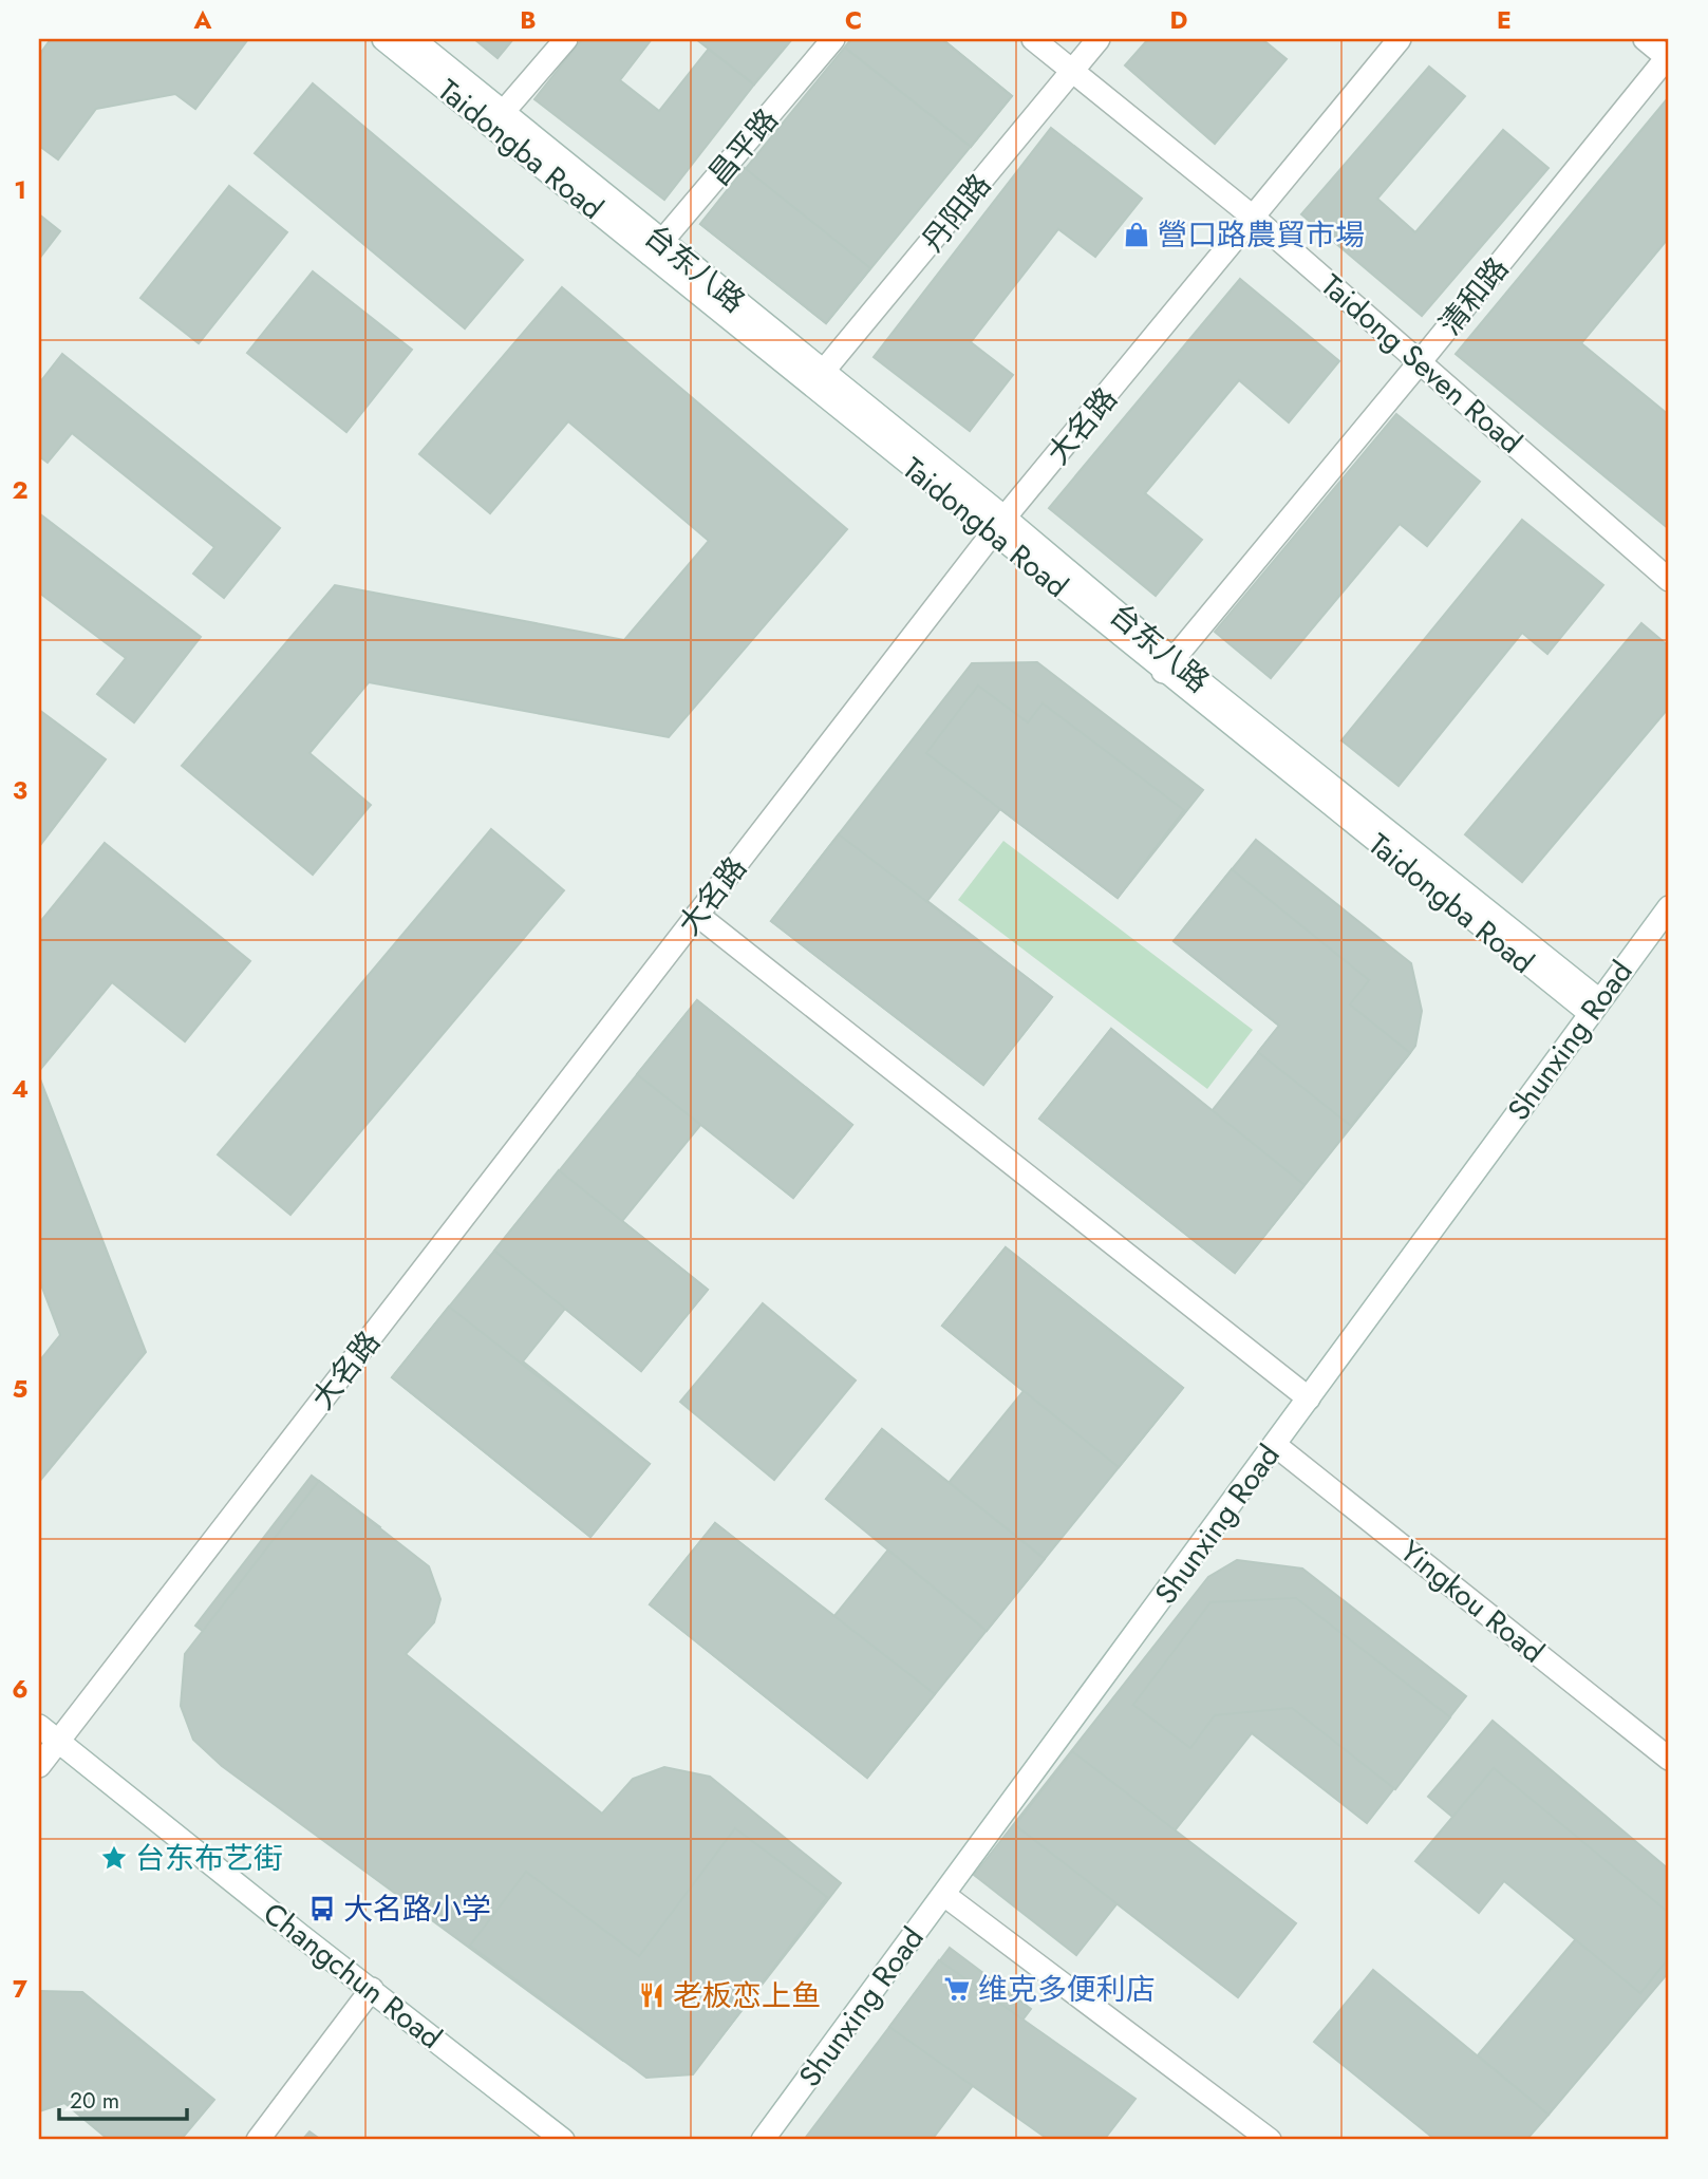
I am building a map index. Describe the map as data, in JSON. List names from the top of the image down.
{
  "streets": {
    "street": [
      "昌平路",
      "Taidongba Road",
      "丹阳路",
      "台东八路",
      "清和路",
      "Taidong Seven Road",
      "大名路",
      "Shunxing Road",
      "Yingkou Road",
      "Changchun Road"
    ]
  },
  "crossings": [
    ["昌平路", "台东八路"],
    ["Taidongba Road", "台东八路"],
    ["丹阳路", "台东八路"],
    ["丹阳路", "Taidong Seven Road"],
    ["台东八路", "清和路"],
    ["台东八路", "大名路"],
    ["台东八路", "Shunxing Road"],
    ["清和路", "Taidong Seven Road"],
    ["Taidong Seven Road", "大名路"],
    ["大名路", "Changchun Road"],
    ["Shunxing Road", "Yingkou Road"]
  ],
  "places": {
    "shop": ["營口路農貿市場"],
    "place": ["台东布艺街"],
    "bus stop": ["大名路小学"],
    "supermarket": ["维克多便利店"],
    "restaurant": ["老板恋上鱼"]
  },
  "scale_bar": "20 m",
  "grid": {
    "columns": [
      "A",
      "B",
      "C",
      "D",
      "E"
    ],
    "rows": [
      "1",
      "2",
      "3",
      "4",
      "5",
      "6",
      "7"
    ]
  }
}
